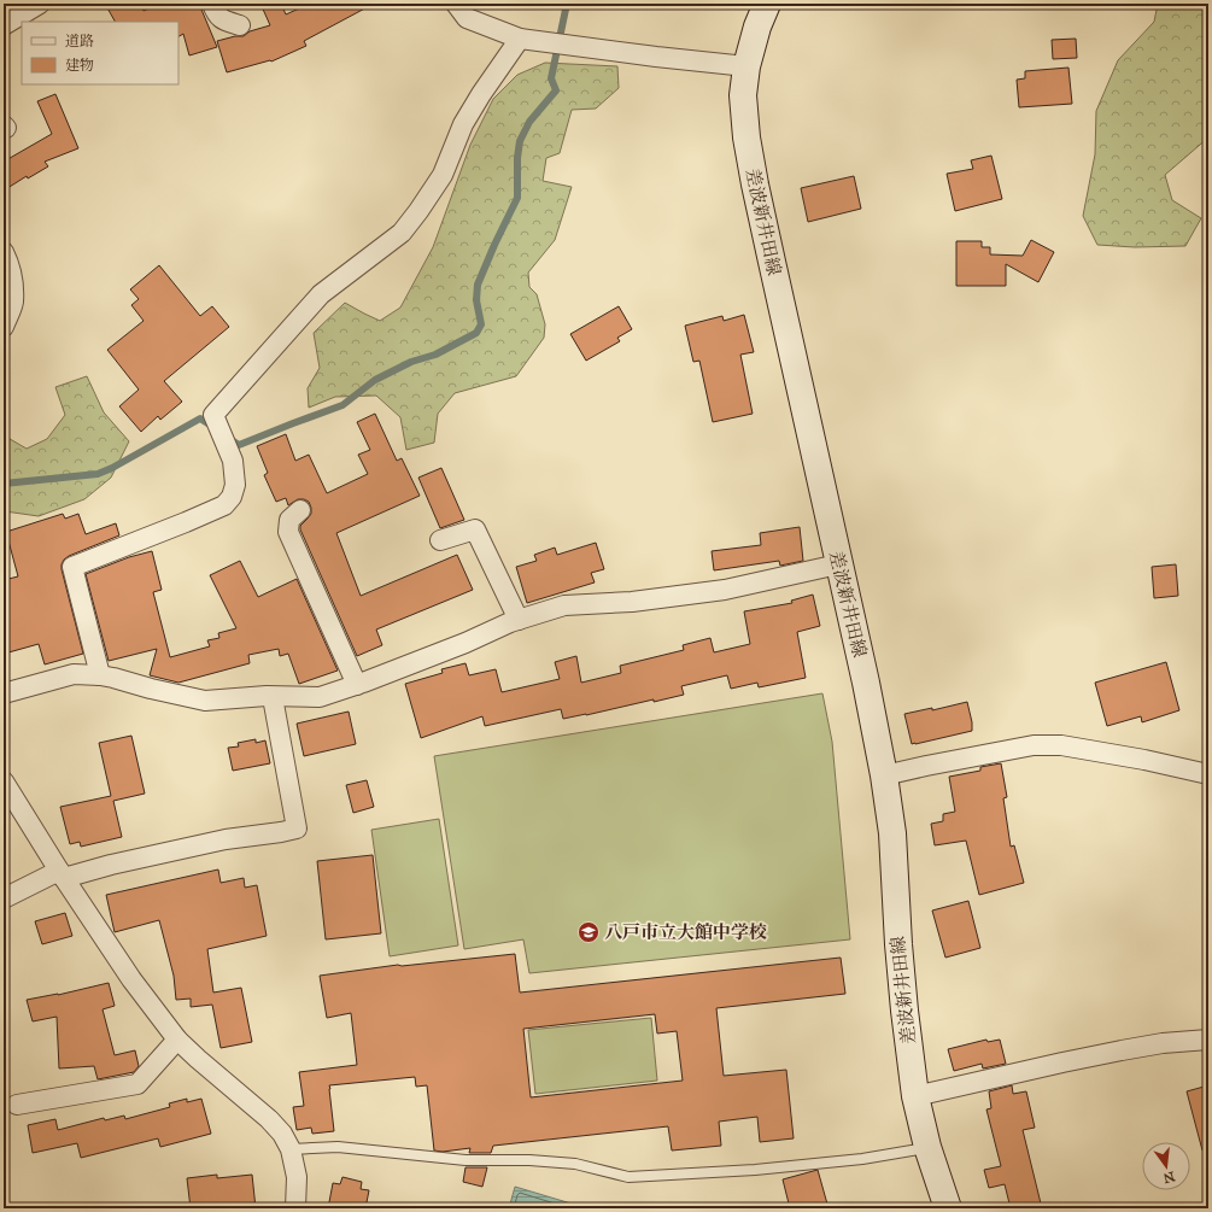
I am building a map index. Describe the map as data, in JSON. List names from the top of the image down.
{
  "streets": {
    "main road": ["差波新井田線"]
  },
  "places": {
    "school or university": ["八戸市立大館中学校"]
  },
  "legend": ["道路", "建物"],
  "north": "bottom"
}
